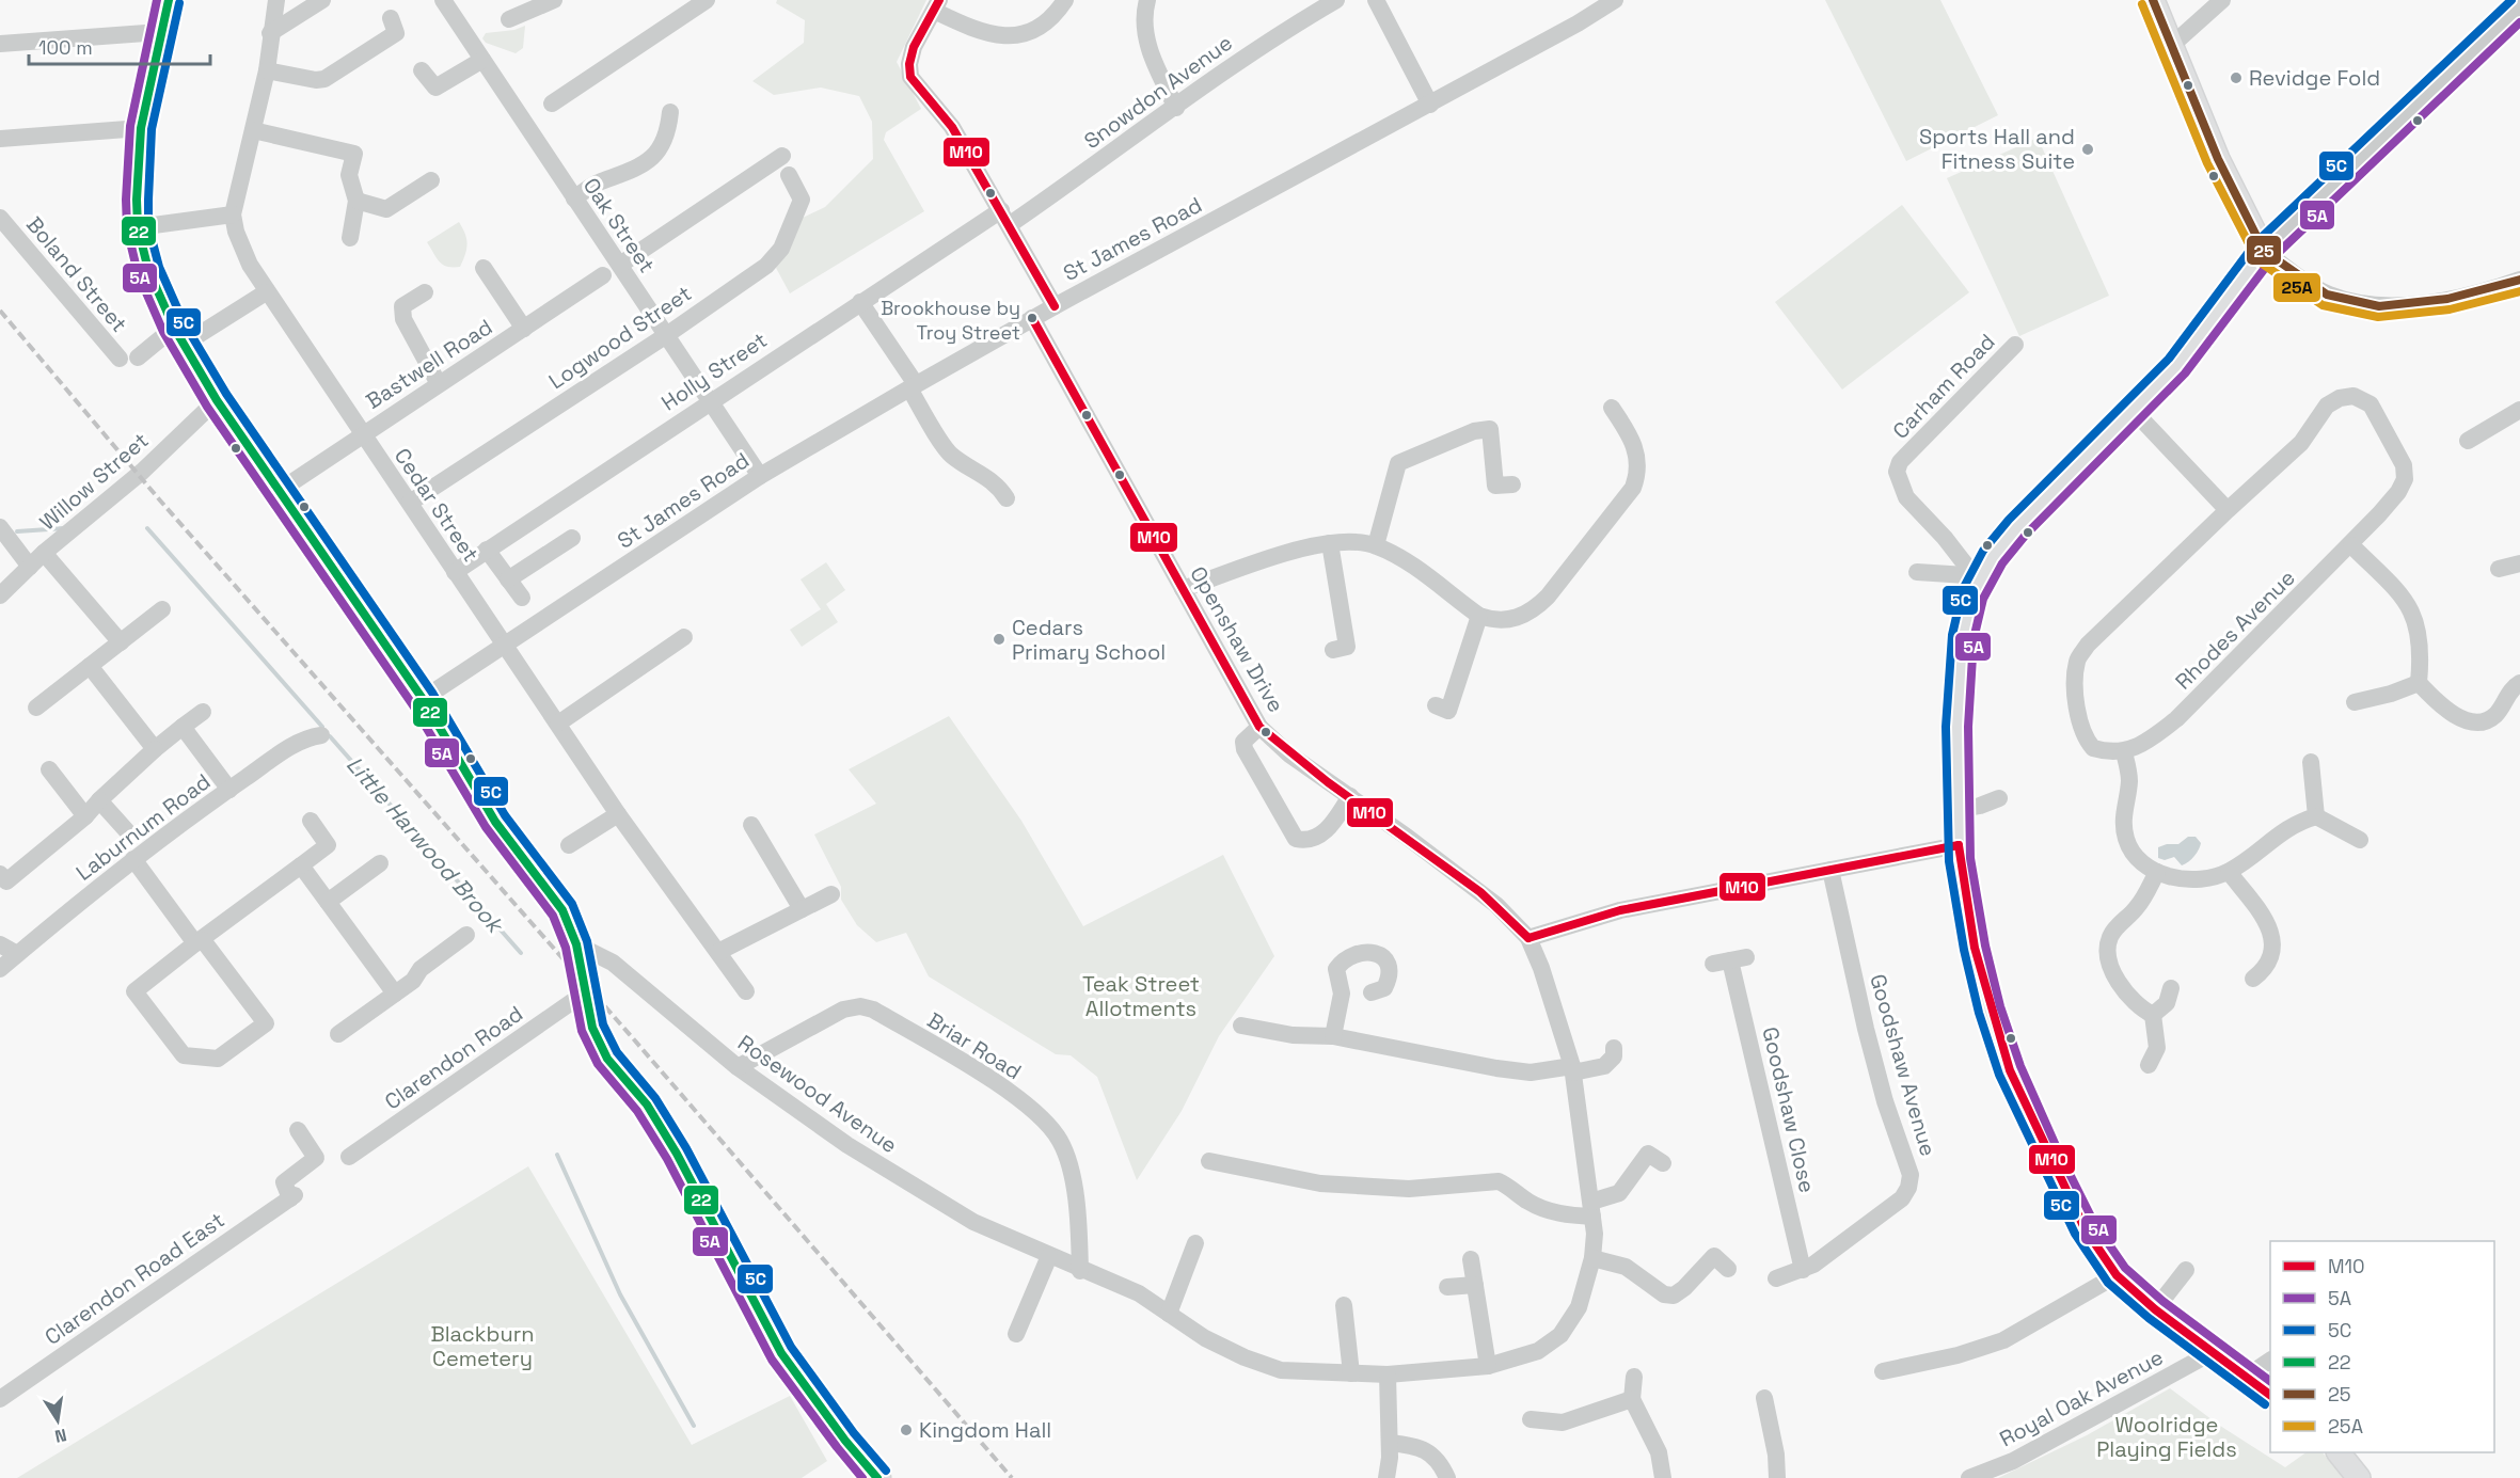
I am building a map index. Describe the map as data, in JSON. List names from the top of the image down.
{
  "streets": {
    "street": [
      "Snowdon Avenue",
      "Oak Street",
      "St James Road",
      "Boland Street",
      "Logwood Street",
      "Bastwell Road",
      "Holly Street",
      "Carham Road",
      "Willow Street",
      "Cedar Street",
      "Rhodes Avenue",
      "Openshaw Drive",
      "Laburnum Road",
      "Briar Road",
      "Clarendon Road",
      "Goodshaw Avenue",
      "Rosewood Avenue",
      "Goodshaw Close",
      "Clarendon Road East",
      "Royal Oak Avenue"
    ]
  },
  "crossings": [
    ["Snowdon Avenue", "Holly Street"],
    ["Oak Street", "St James Road"],
    ["Oak Street", "Logwood Street"],
    ["Oak Street", "Holly Street"],
    ["St James Road", "Cedar Street"],
    ["St James Road", "Openshaw Drive"],
    ["Logwood Street", "Cedar Street"],
    ["Bastwell Road", "Cedar Street"],
    ["Holly Street", "Cedar Street"],
    ["Openshaw Drive", "Rosewood Avenue"],
    ["Briar Road", "Rosewood Avenue"],
    ["Goodshaw Avenue", "Goodshaw Close"]
  ],
  "water": ["Little Harwood Brook"],
  "parks": ["Teak Street Allotments", "Blackburn Cemetery", "Woolridge Playing Fields"],
  "places": [
    "Revidge Fold",
    "Sports Hall and Fitness Suite",
    "Brookhouse by Troy Street",
    "Cedars Primary School",
    "Kingdom Hall"
  ],
  "lines": [
    "transit line M10",
    "transit line 5A",
    "transit line 5C",
    "transit line 22",
    "transit line 25",
    "transit line 25A"
  ],
  "legend": [
    "M10",
    "5A",
    "5C",
    "22",
    "25",
    "25A"
  ],
  "scale_bar": "100 m",
  "north": "bottom"
}
